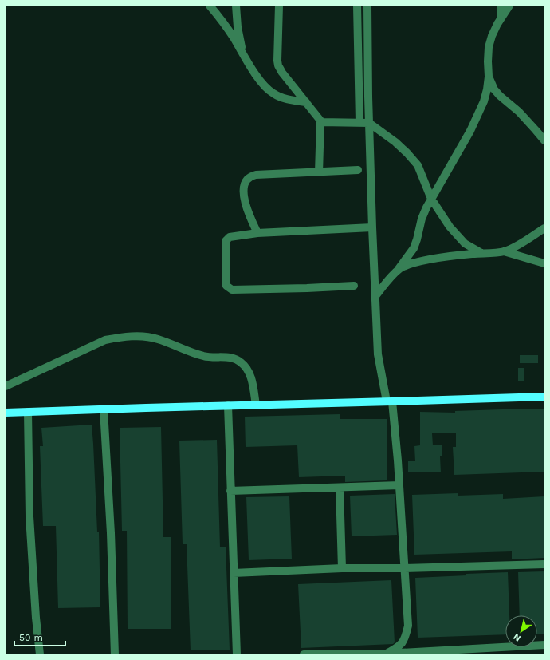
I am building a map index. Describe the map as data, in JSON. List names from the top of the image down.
{
  "scale_bar": "50 m",
  "north": "bottom left"
}
